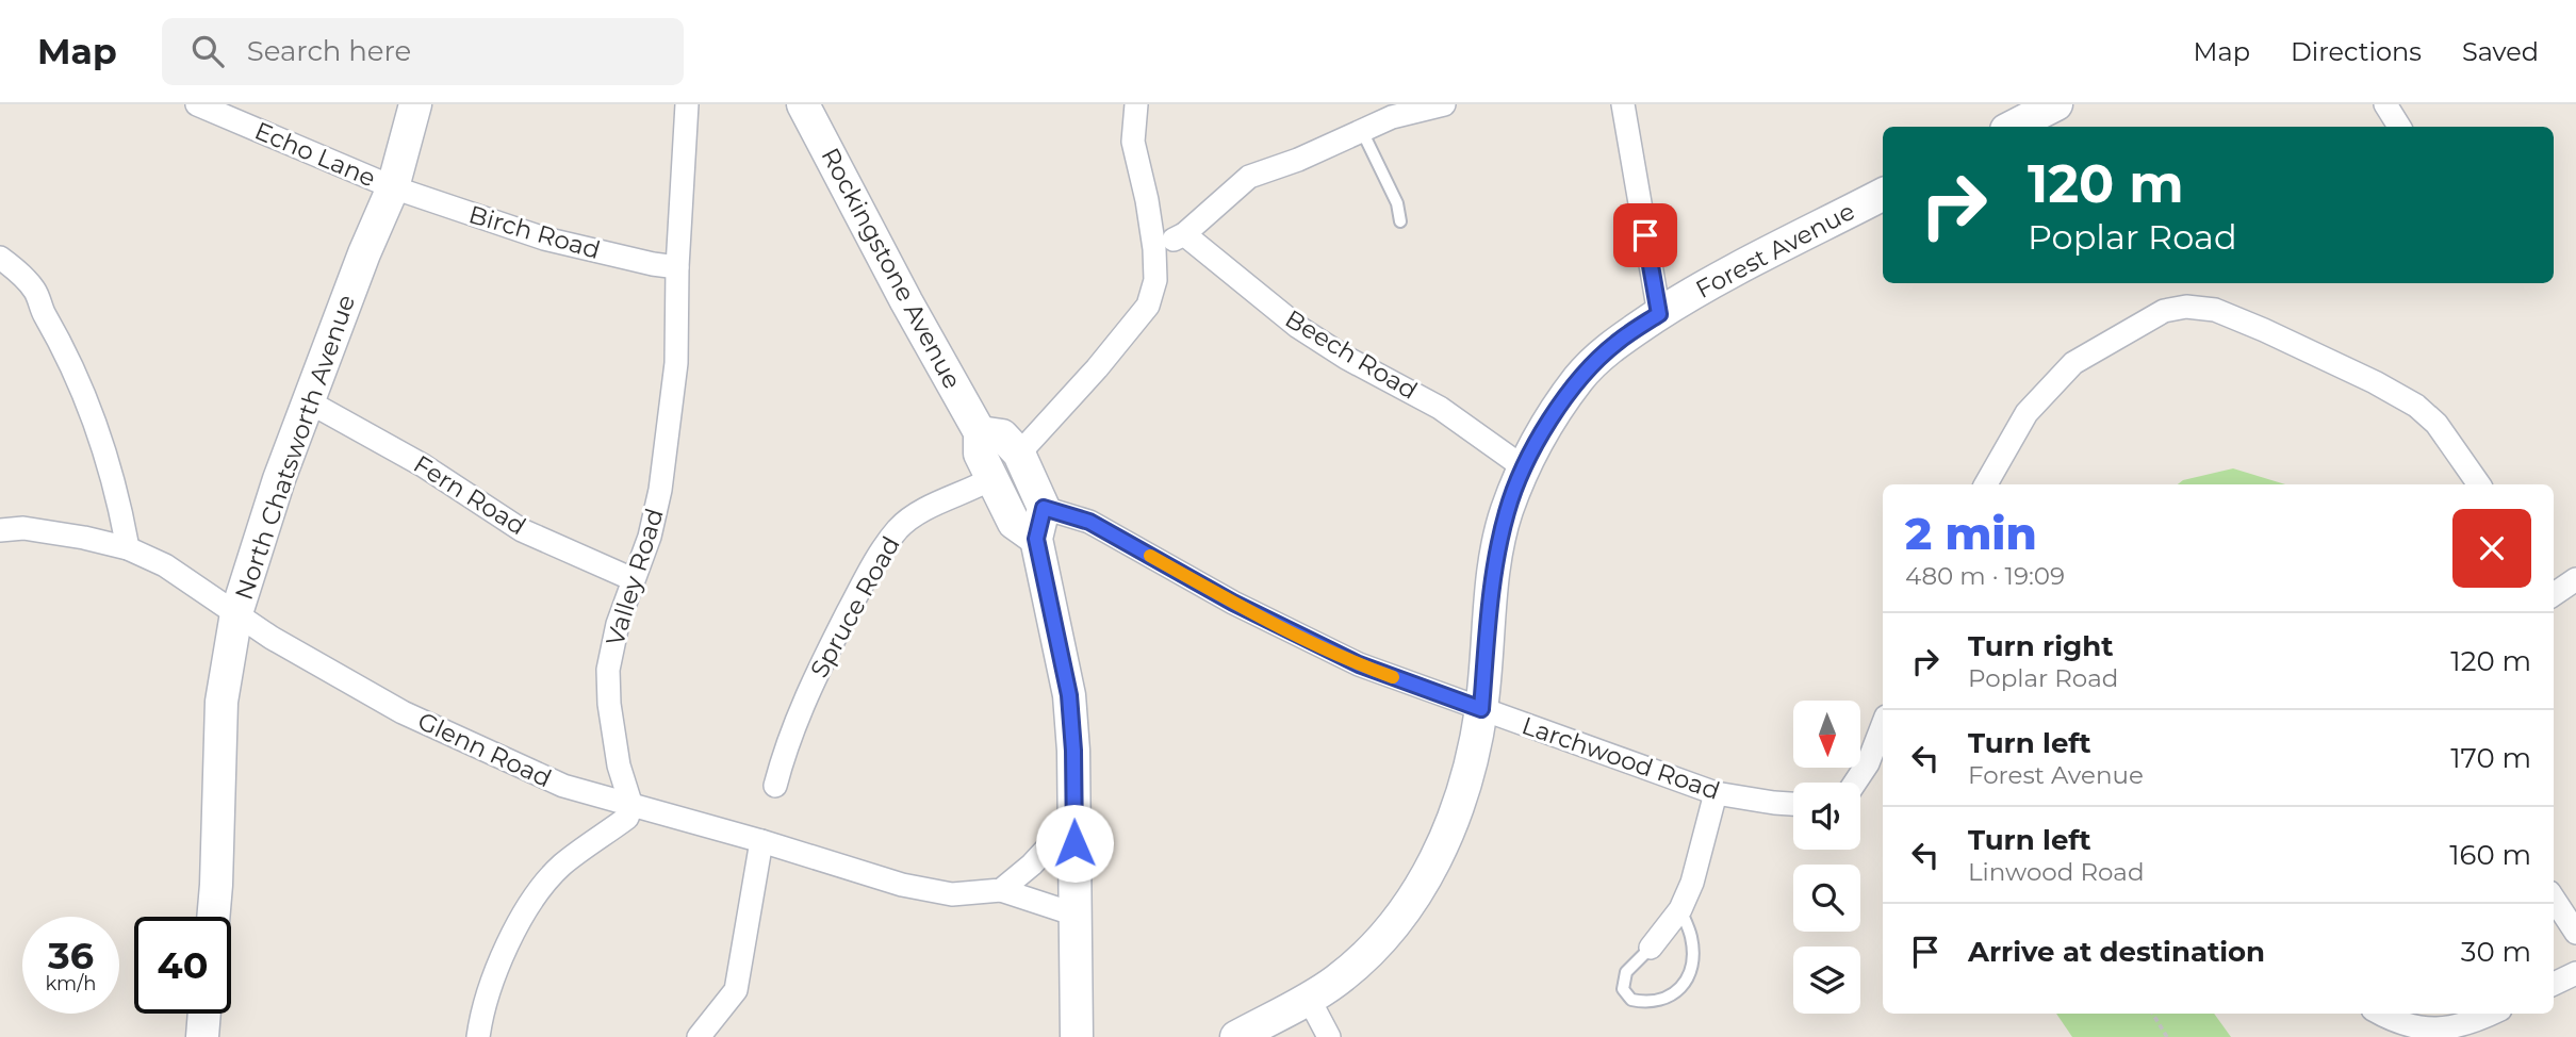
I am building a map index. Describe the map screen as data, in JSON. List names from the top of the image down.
{
  "streets": {
    "street": [
      "Echo Lane",
      "Birch Road",
      "Forest Avenue",
      "Rockingstone Avenue",
      "Beech Road",
      "North Chatsworth Avenue",
      "Fern Road",
      "Valley Road",
      "Spruce Road",
      "Glenn Road",
      "Larchwood Road"
    ]
  },
  "crossings": [
    ["Echo Lane", "Birch Road"],
    ["Echo Lane", "North Chatsworth Avenue"],
    ["Birch Road", "North Chatsworth Avenue"],
    ["Birch Road", "Valley Road"],
    ["Forest Avenue", "Beech Road"],
    ["Forest Avenue", "Larchwood Road"],
    ["Rockingstone Avenue", "Spruce Road"],
    ["North Chatsworth Avenue", "Fern Road"],
    ["North Chatsworth Avenue", "Glenn Road"],
    ["Fern Road", "Valley Road"],
    ["Valley Road", "Glenn Road"]
  ],
  "north": "bottom",
  "page": {
    "header": "Map",
    "search": "Search here",
    "nav": ["Map", "Directions", "Saved"],
    "turn": ["120 m", "Poplar Road"],
    "heading": ["2 min", "480 m · 19:09"],
    "list": [
      {
        "name": "Turn right",
        "note": "Poplar Road",
        "value": "120 m"
      },
      {
        "name": "Turn left",
        "note": "Forest Avenue",
        "value": "170 m"
      },
      {
        "name": "Turn left",
        "note": "Linwood Road",
        "value": "160 m"
      },
      {
        "name": "Arrive at destination",
        "value": "30 m"
      }
    ],
    "speed": "36 km/h",
    "limit": "40"
  }
}
